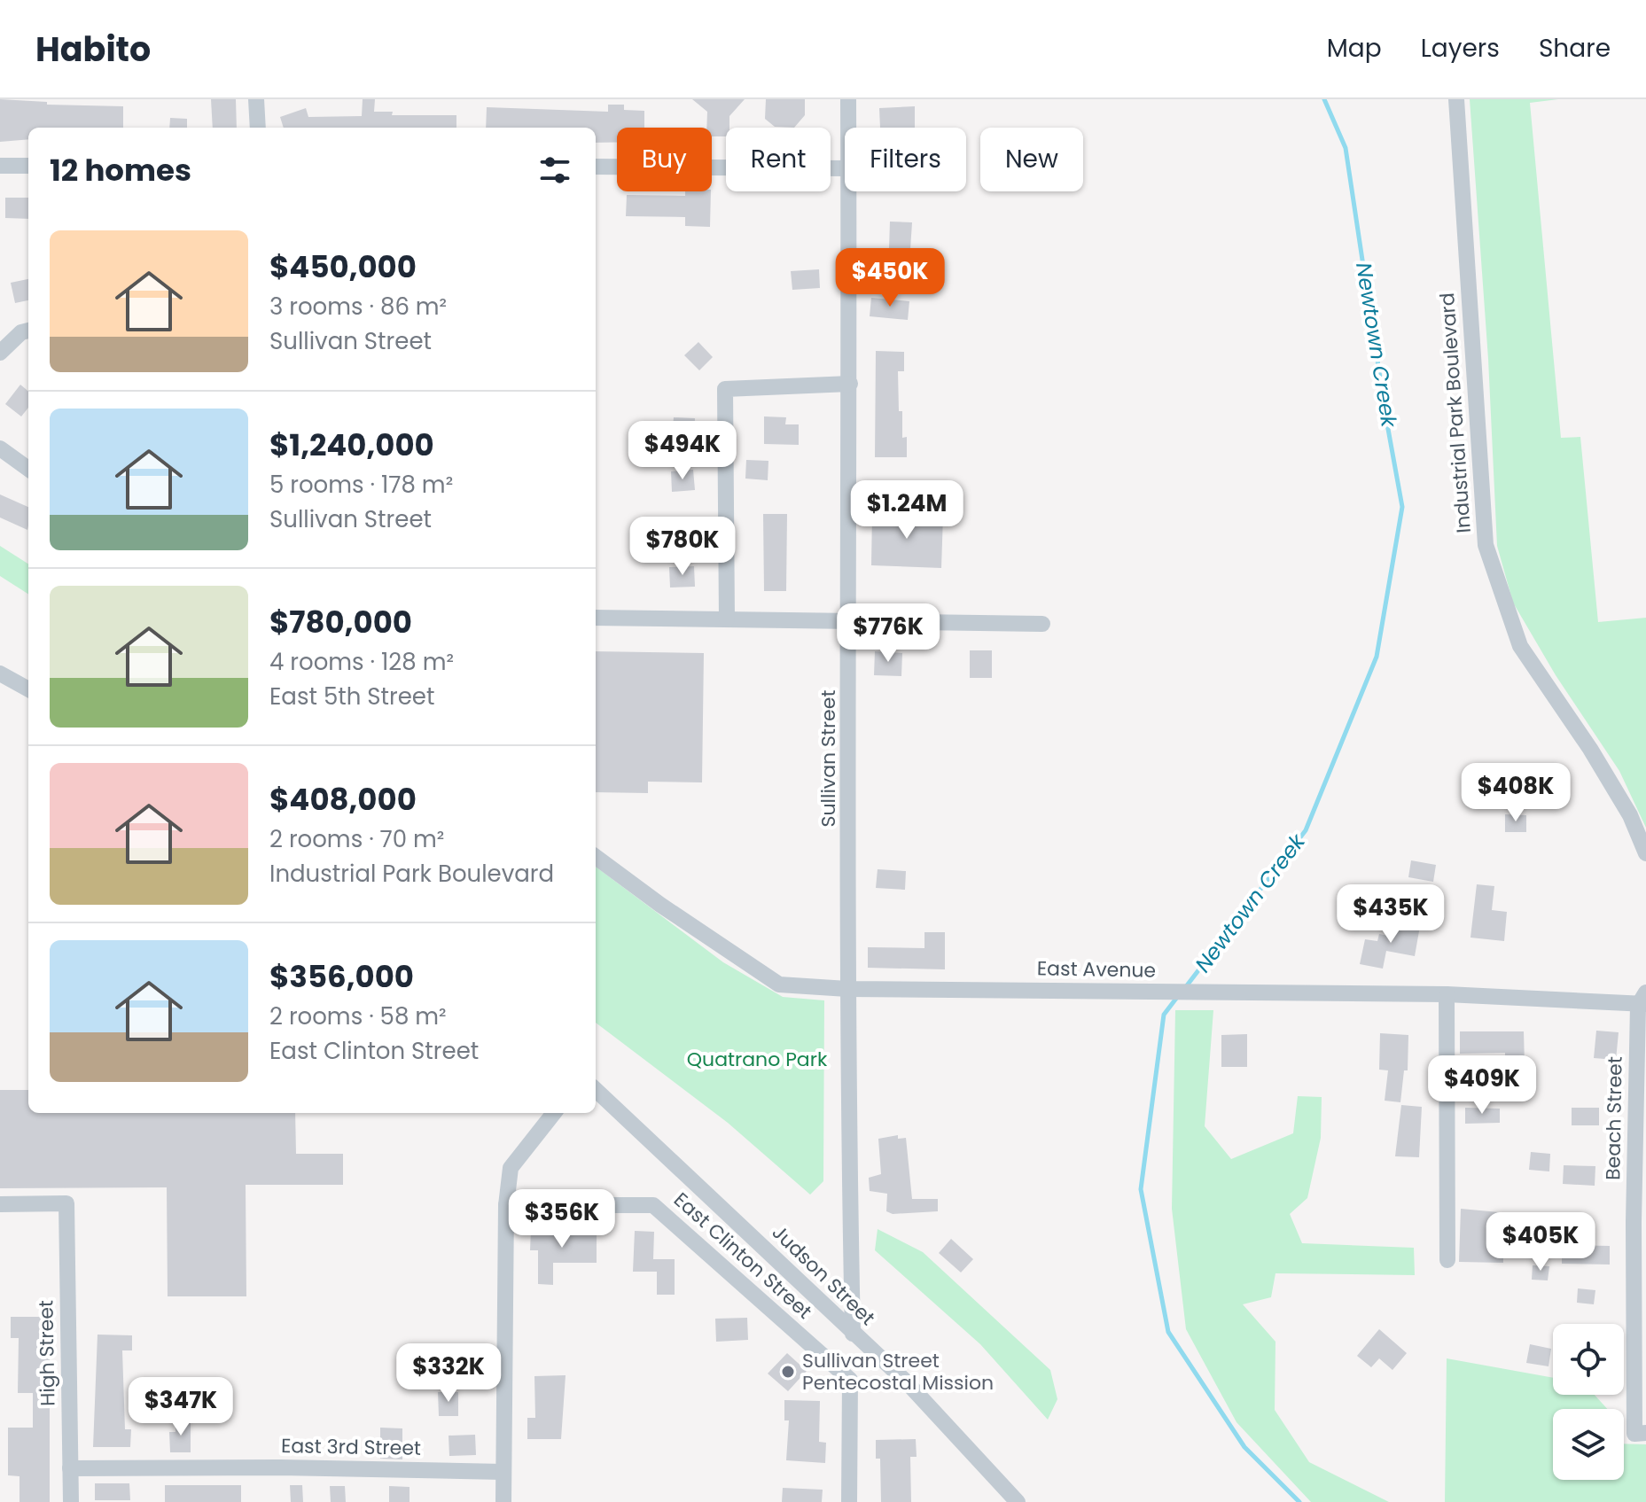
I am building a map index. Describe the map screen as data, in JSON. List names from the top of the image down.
{
  "streets": {
    "street": [
      "Industrial Park Boulevard",
      "Sullivan Street",
      "East Avenue",
      "Beach Street",
      "East Clinton Street",
      "Judson Street",
      "High Street",
      "East 3rd Street"
    ]
  },
  "crossings": [
    ["Sullivan Street", "East Avenue"],
    ["Sullivan Street", "Judson Street"],
    ["East Avenue", "Beach Street"],
    ["High Street", "East 3rd Street"]
  ],
  "water": ["Newtown Creek"],
  "parks": ["Quatrano Park"],
  "places": ["Sullivan Street Pentecostal Mission"],
  "page": {
    "header": "Habito",
    "nav": ["Map", "Layers", "Share"],
    "chip": [
      "Buy",
      "Rent",
      "Filters",
      "New"
    ],
    "heading": "12 homes",
    "list": [
      {
        "name": "$450,000",
        "note": "3 rooms · 86 m² · Sullivan Street"
      },
      {
        "name": "$1,240,000",
        "note": "5 rooms · 178 m² · Sullivan Street"
      },
      {
        "name": "$780,000",
        "note": "4 rooms · 128 m² · East 5th Street"
      },
      {
        "name": "$408,000",
        "note": "2 rooms · 70 m² · Industrial Park Boulevard"
      },
      {
        "name": "$356,000",
        "note": "2 rooms · 58 m² · East Clinton Street"
      }
    ],
    "price": [
      "$450K",
      "$494K",
      "$1.24M",
      "$780K",
      "$776K",
      "$408K",
      "$435K",
      "$409K",
      "$356K",
      "$405K",
      "$332K",
      "$347K"
    ]
  }
}
